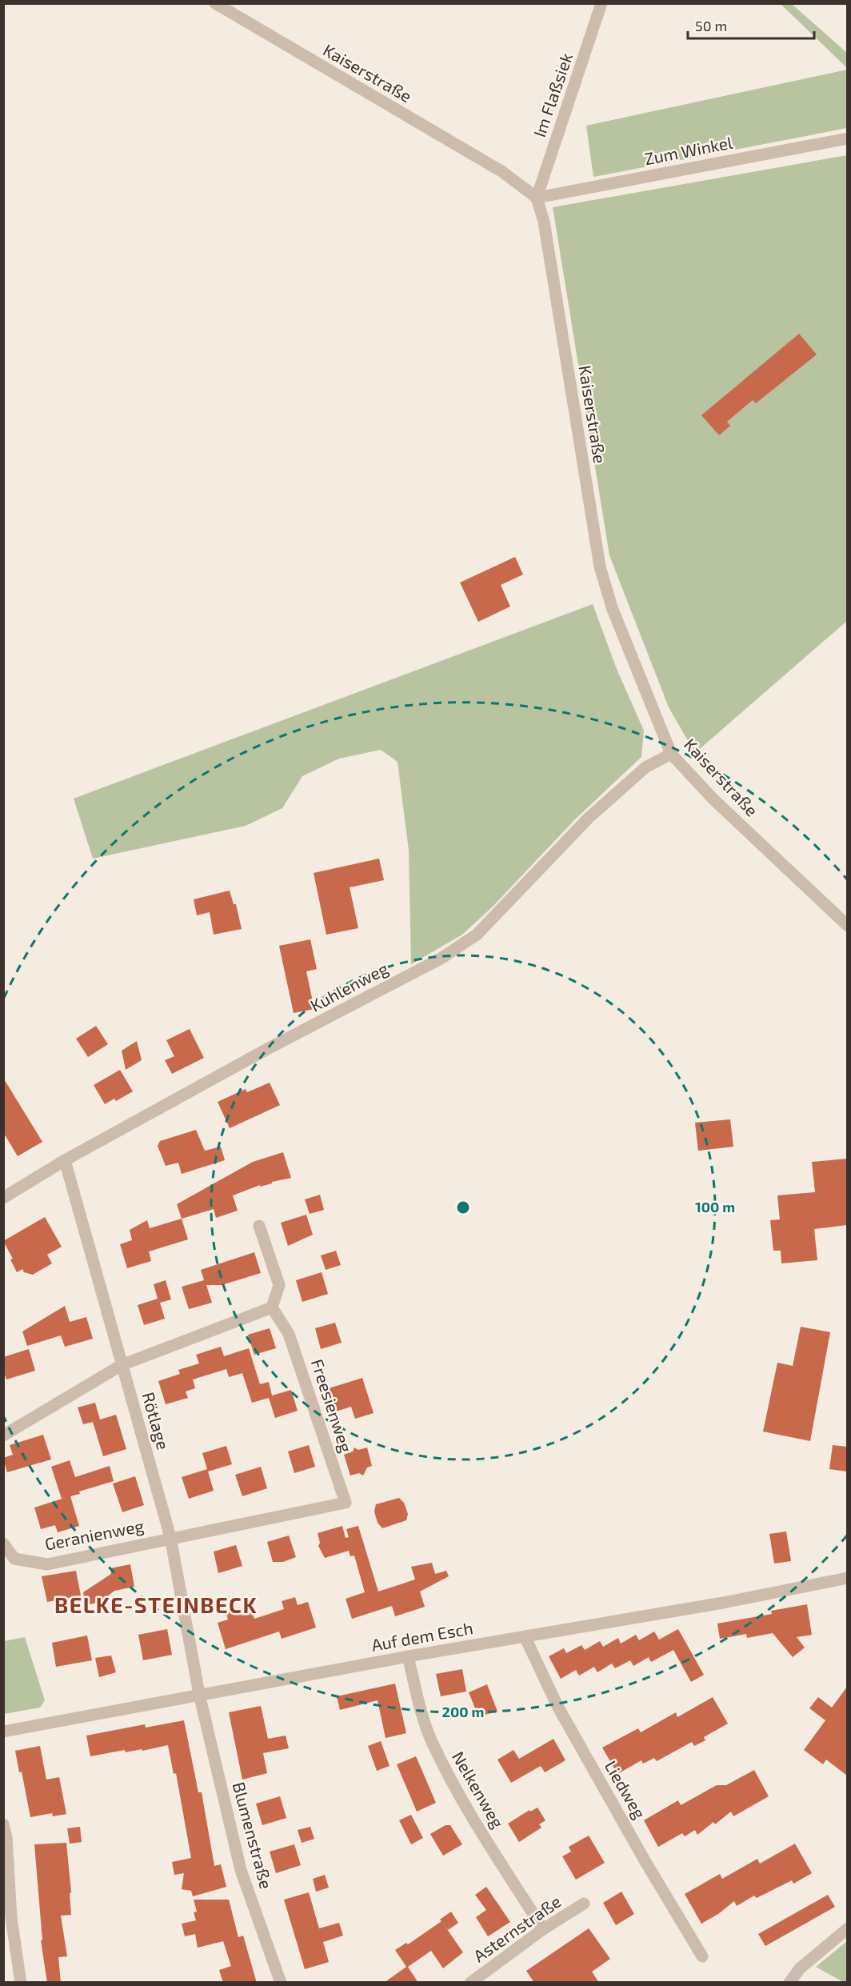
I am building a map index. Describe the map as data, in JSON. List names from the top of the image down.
{
  "streets": {
    "street": [
      "Kaiserstraße",
      "Im Flaßsiek",
      "Zum Winkel",
      "Kuhlenweg",
      "Freesienweg",
      "Rötlage",
      "Geranienweg",
      "Auf dem Esch",
      "Nelkenweg",
      "Liedweg",
      "Blumenstraße",
      "Asternstraße"
    ]
  },
  "crossings": [
    ["Kaiserstraße", "Im Flaßsiek"],
    ["Kaiserstraße", "Zum Winkel"],
    ["Kaiserstraße", "Kuhlenweg"],
    ["Im Flaßsiek", "Zum Winkel"],
    ["Kuhlenweg", "Rötlage"],
    ["Freesienweg", "Rötlage"],
    ["Freesienweg", "Geranienweg"],
    ["Rötlage", "Geranienweg"],
    ["Rötlage", "Auf dem Esch"],
    ["Rötlage", "Blumenstraße"],
    ["Auf dem Esch", "Nelkenweg"],
    ["Auf dem Esch", "Liedweg"],
    ["Auf dem Esch", "Blumenstraße"],
    ["Nelkenweg", "Asternstraße"]
  ],
  "districts": ["BELKE-STEINBECK"],
  "scale_bar": "50 m",
  "rings": ["100 m", "200 m"]
}
